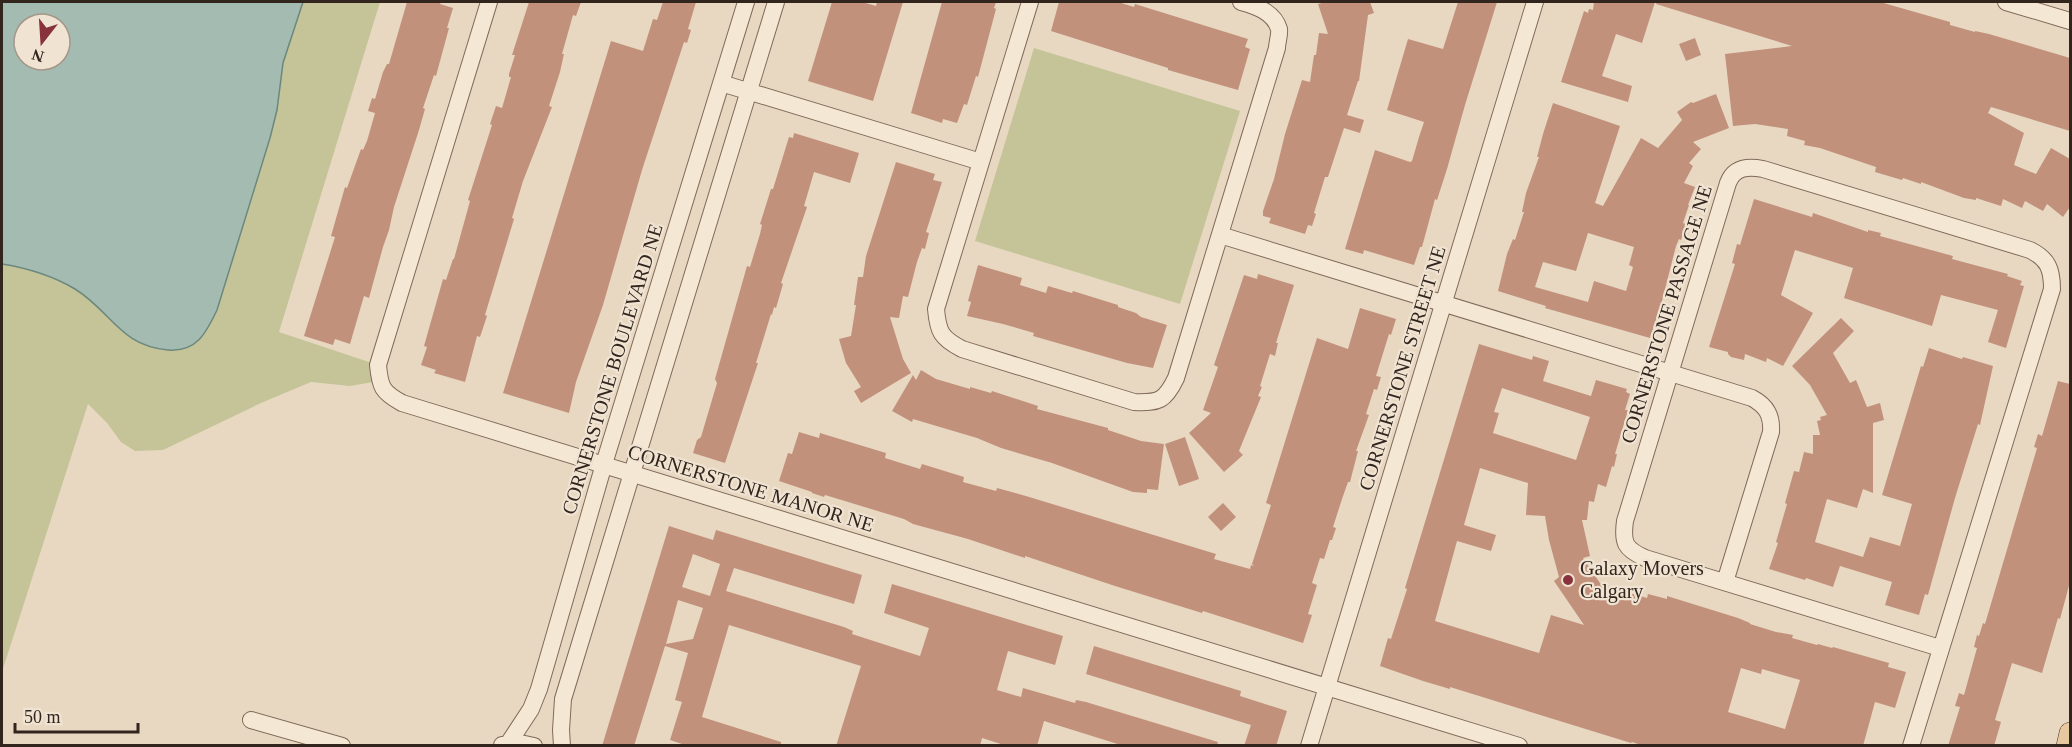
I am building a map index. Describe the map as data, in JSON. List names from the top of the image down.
{
  "streets": {
    "street": [
      "CORNERSTONE PASSAGE NE",
      "CORNERSTONE STREET NE",
      "CORNERSTONE BOULEVARD NE",
      "CORNERSTONE MANOR NE"
    ]
  },
  "crossings": [
    ["CORNERSTONE STREET NE", "CORNERSTONE MANOR NE"],
    ["CORNERSTONE BOULEVARD NE", "CORNERSTONE MANOR NE"]
  ],
  "places": ["Galaxy Movers Calgary"],
  "scale_bar": "50 m",
  "north": "bottom"
}
